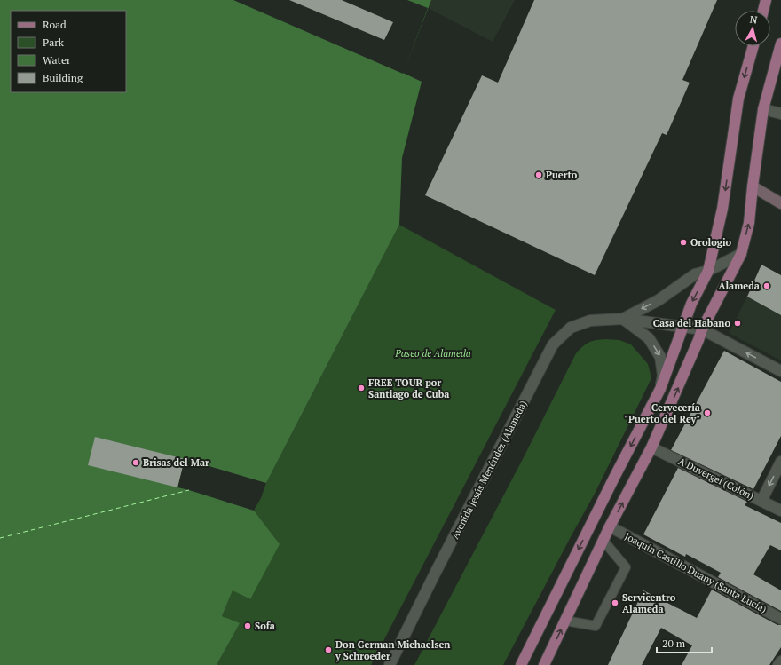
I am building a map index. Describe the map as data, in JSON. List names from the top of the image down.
{
  "streets": {
    "street": ["Avenida Jesús Menéndez (Alameda)", "A Duvergel (Colón)", "Joaquín Castillo Duany (Santa Lucía)"]
  },
  "parks": ["Paseo de Alameda"],
  "places": [
    "Puerto",
    "Orologio",
    "Alameda",
    "Casa del Habano",
    "FREE TOUR por Santiago de Cuba",
    "Cervecería \"Puerto del Rey\"",
    "Brisas del Mar",
    "Servicentro Alameda",
    "Sofa",
    "Don German Michaelsen y Schroeder"
  ],
  "legend": [
    "Road",
    "Park",
    "Water",
    "Building"
  ],
  "scale_bar": "20 m",
  "north": "top"
}
